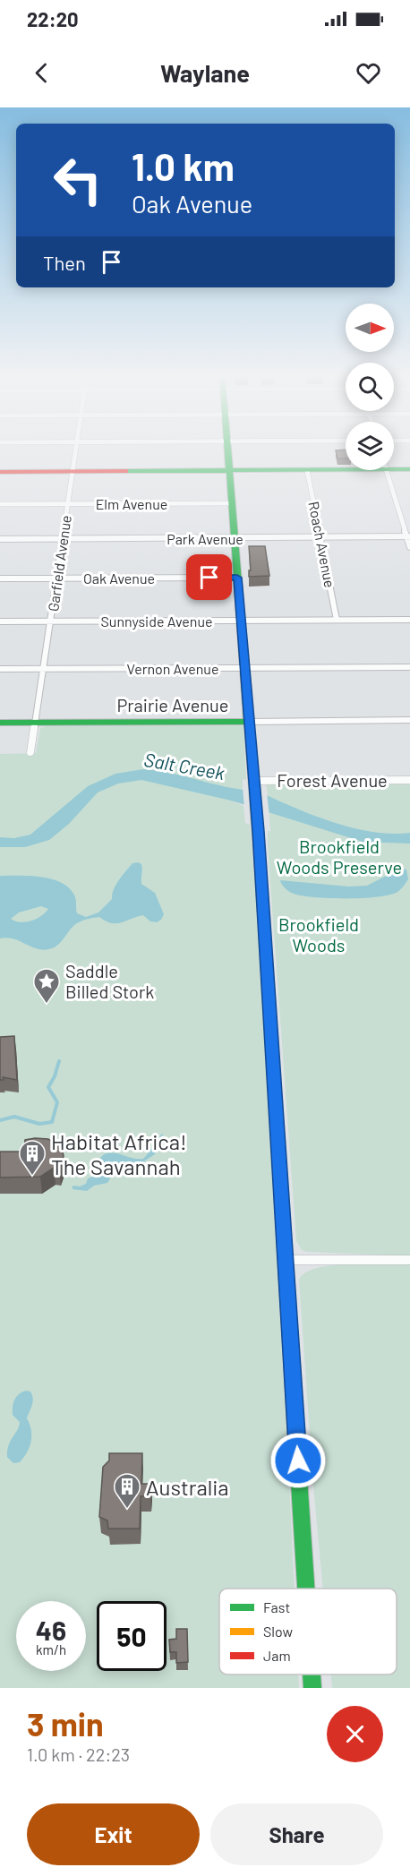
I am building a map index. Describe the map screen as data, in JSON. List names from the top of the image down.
{
  "streets": {
    "main road": ["Prairie Avenue"],
    "street": [
      "Elm Avenue",
      "Park Avenue",
      "Roach Avenue",
      "Garfield Avenue",
      "Oak Avenue",
      "Sunnyside Avenue",
      "Vernon Avenue",
      "Forest Avenue"
    ]
  },
  "crossings": [
    ["Elm Avenue", "Garfield Avenue"],
    ["Park Avenue", "Roach Avenue"],
    ["Park Avenue", "Garfield Avenue"],
    ["Roach Avenue", "Sunnyside Avenue"],
    ["Garfield Avenue", "Oak Avenue"],
    ["Garfield Avenue", "Sunnyside Avenue"],
    ["Garfield Avenue", "Vernon Avenue"],
    ["Garfield Avenue", "Prairie Avenue"]
  ],
  "water": ["Salt Creek"],
  "parks": ["Brookfield Woods Preserve", "Brookfield Woods"],
  "places": {
    "place": ["Saddle Billed Stork"],
    "building": ["Habitat Africa! The Savannah", "Australia"]
  },
  "legend": ["Fast", "Slow", "Jam"],
  "north": "right",
  "page": {
    "status": "22:20",
    "header": "Waylane",
    "turn": ["1.0 km", "Oak Avenue"],
    "then": "Then",
    "speed": "46 km/h",
    "limit": "50",
    "heading": ["3 min", "1.0 km · 22:23"],
    "buttons": ["Exit", "Share"]
  }
}
